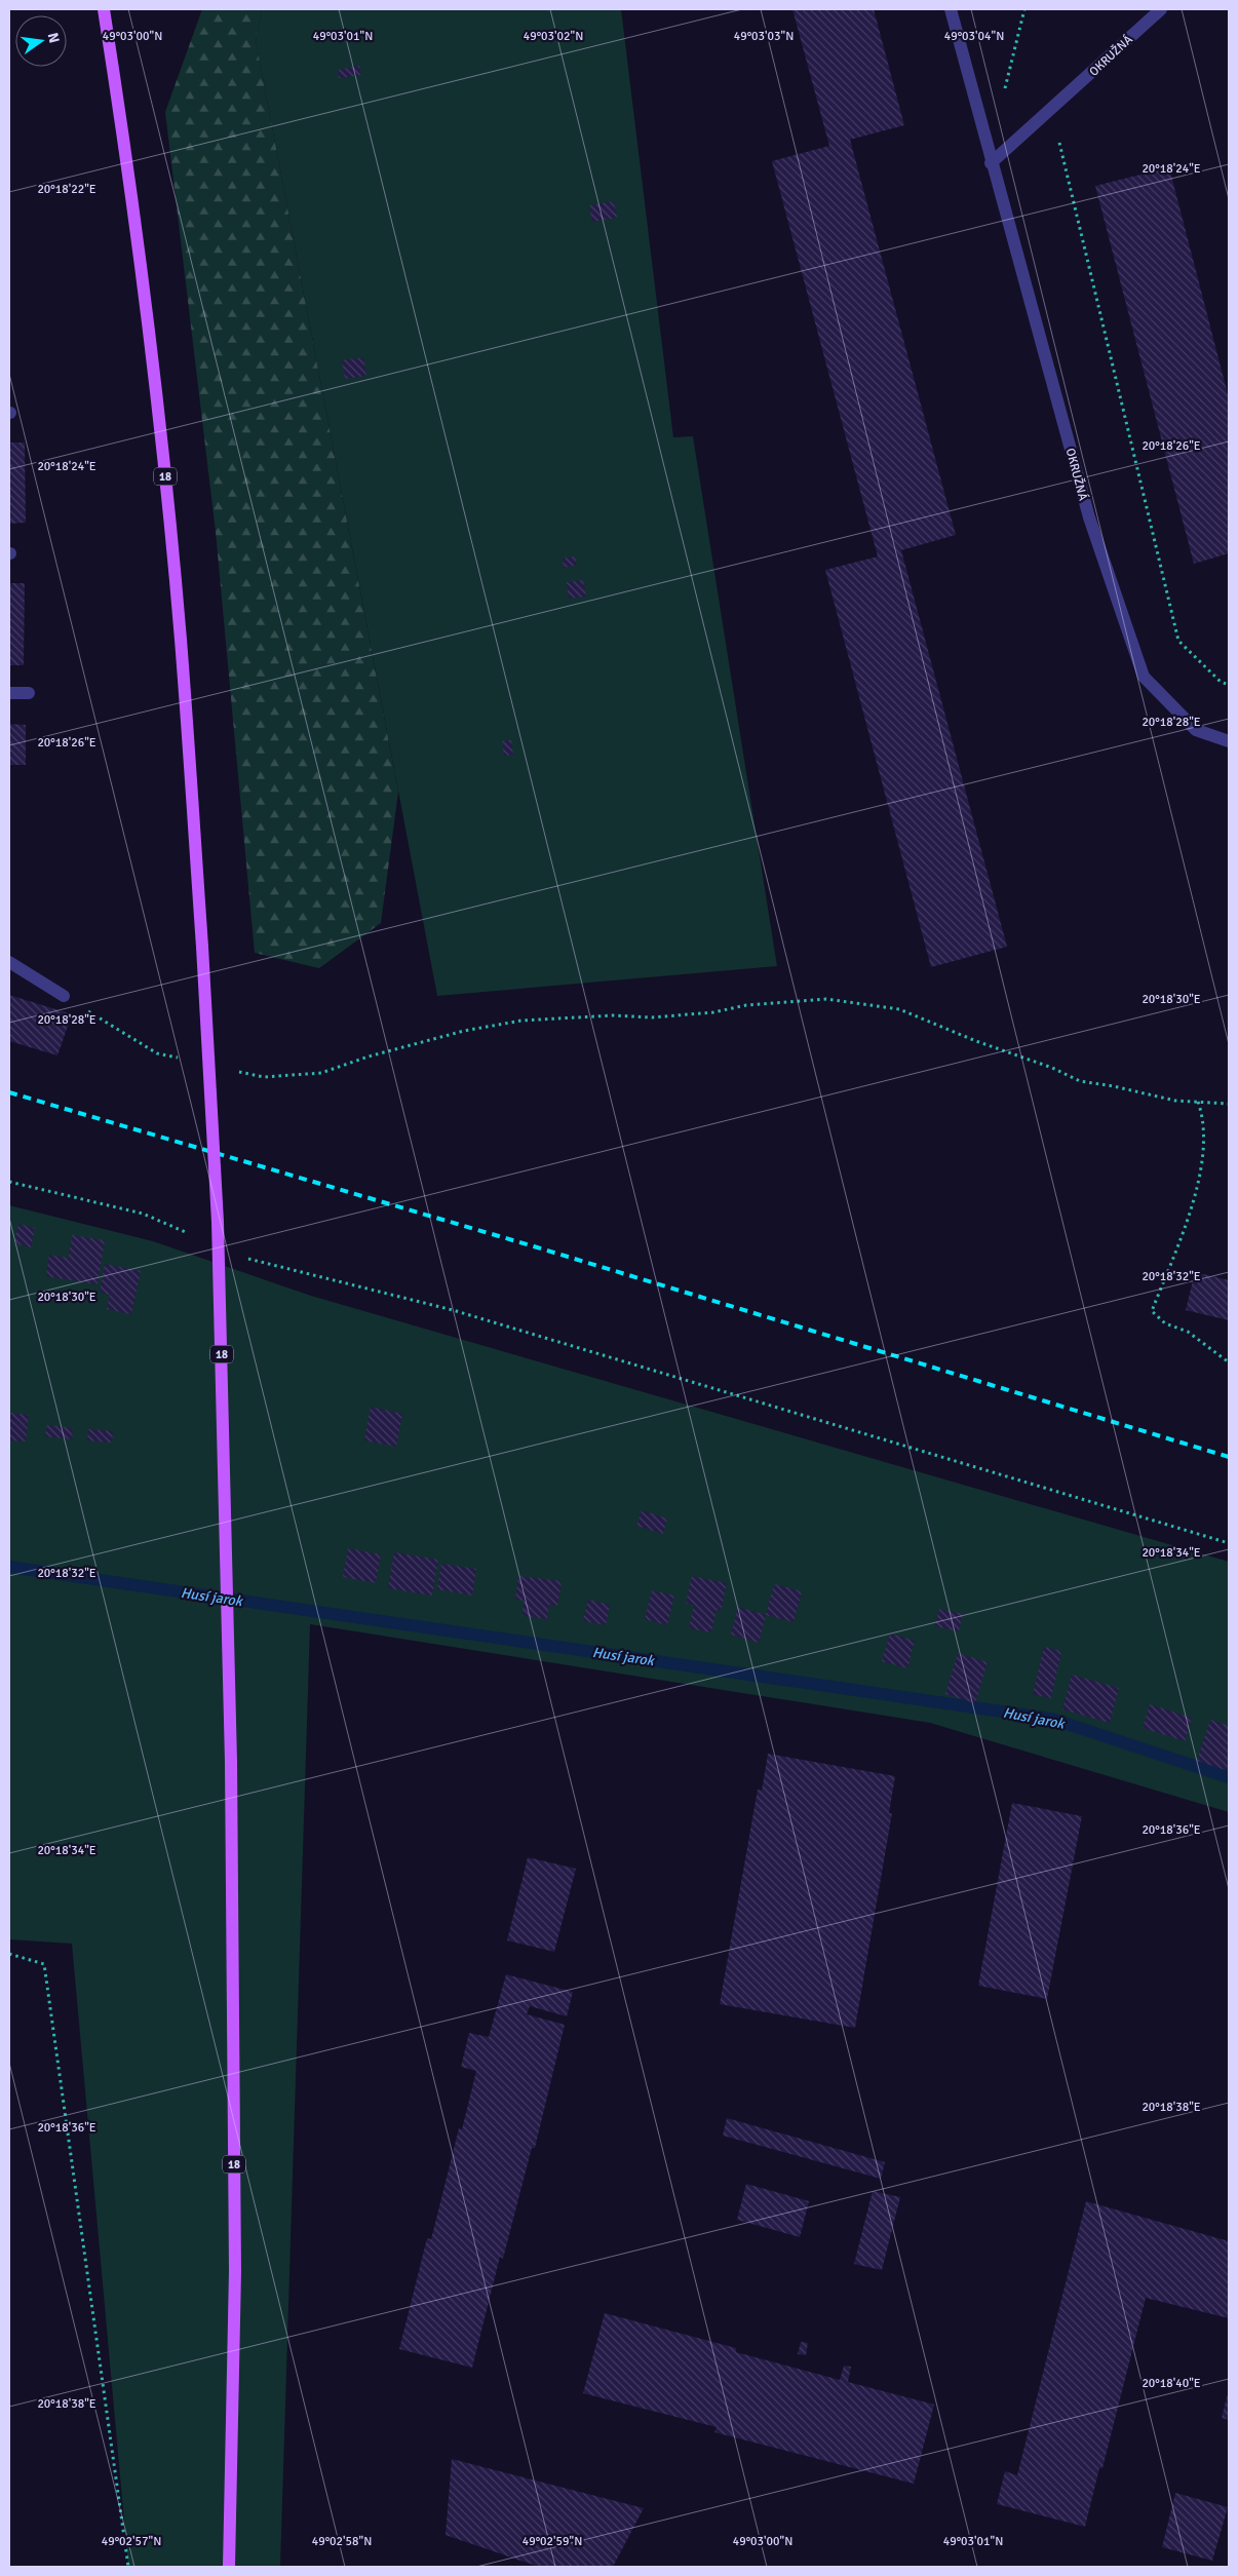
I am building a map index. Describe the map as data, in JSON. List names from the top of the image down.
{
  "streets": {
    "main road": ["18"],
    "street": ["OKRUŽNÁ"]
  },
  "water": ["Husí jarok"],
  "north": "right",
  "coordinates": [
    "49°03'00\"N",
    "49°03'01\"N",
    "49°03'02\"N",
    "49°03'03\"N",
    "49°03'04\"N",
    "20°18'24\"E",
    "20°18'22\"E",
    "20°18'26\"E",
    "20°18'28\"E",
    "20°18'30\"E",
    "20°18'32\"E",
    "20°18'34\"E",
    "20°18'36\"E",
    "20°18'38\"E",
    "20°18'40\"E",
    "49°02'57\"N",
    "49°02'58\"N",
    "49°02'59\"N"
  ]
}
